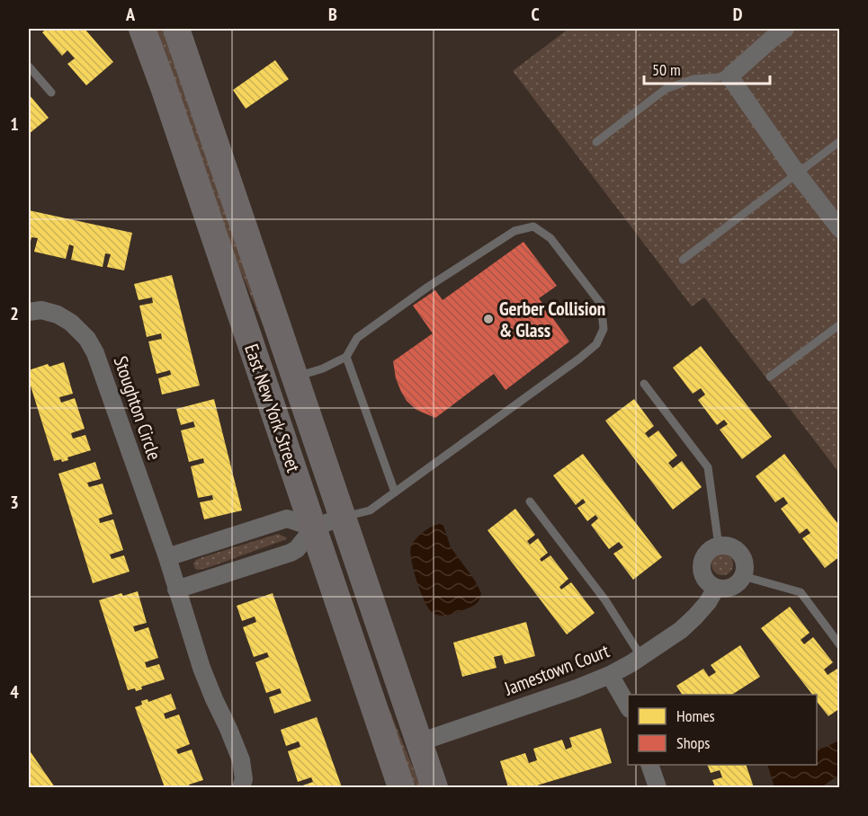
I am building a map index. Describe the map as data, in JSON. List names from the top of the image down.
{
  "streets": {
    "main road": ["East New York Street"],
    "street": ["Stoughton Circle", "Jamestown Court"]
  },
  "crossings": [
    ["East New York Street", "Jamestown Court"]
  ],
  "places": ["Gerber Collision & Glass"],
  "legend": ["Homes", "Shops"],
  "scale_bar": "50 m",
  "grid": {
    "columns": [
      "A",
      "B",
      "C",
      "D"
    ],
    "rows": [
      "1",
      "2",
      "3",
      "4"
    ]
  }
}
